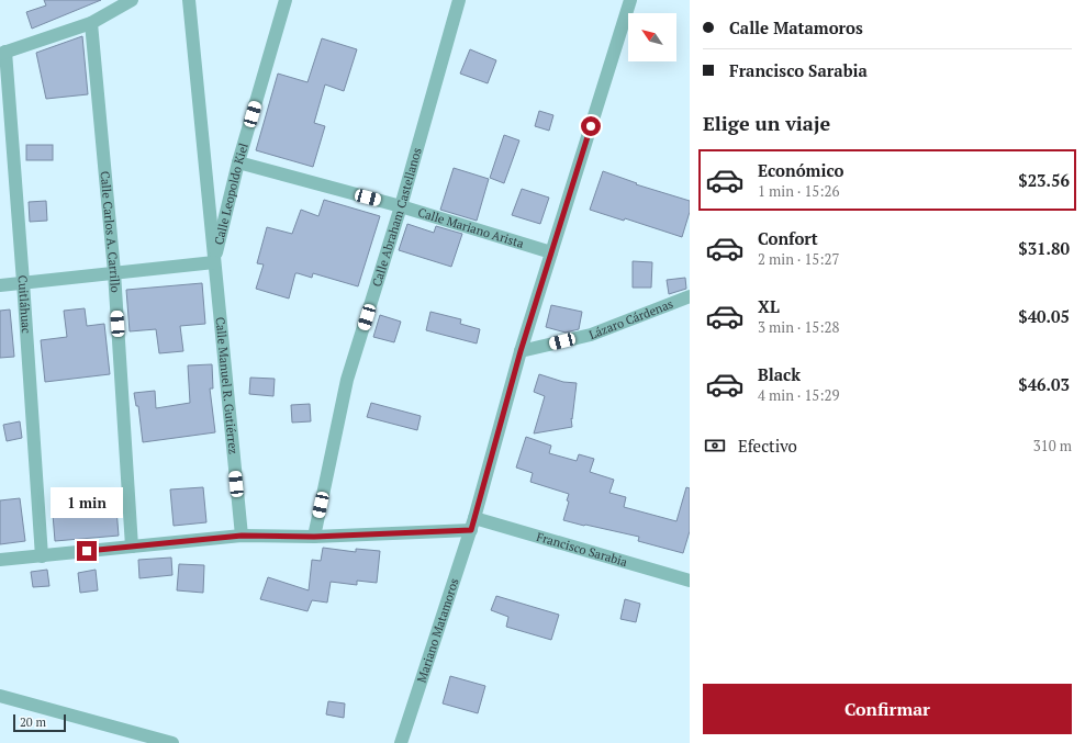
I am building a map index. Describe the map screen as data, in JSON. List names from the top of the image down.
{
  "streets": {
    "street": [
      "Calle Leopoldo Kiel",
      "Calle Abraham Castellanos",
      "Calle Mariano Arista",
      "Calle Carlos A. Carrillo",
      "Cuitláhuac",
      "Lázaro Cárdenas",
      "Calle Manuel R. Gutiérrez",
      "Francisco Sarabia",
      "Mariano Matamoros"
    ]
  },
  "crossings": [
    ["Calle Leopoldo Kiel", "Calle Mariano Arista"],
    ["Calle Leopoldo Kiel", "Calle Manuel R. Gutiérrez"],
    ["Calle Abraham Castellanos", "Calle Mariano Arista"],
    ["Calle Abraham Castellanos", "Francisco Sarabia"],
    ["Calle Mariano Arista", "Mariano Matamoros"],
    ["Calle Carlos A. Carrillo", "Francisco Sarabia"],
    ["Cuitláhuac", "Francisco Sarabia"],
    ["Lázaro Cárdenas", "Mariano Matamoros"],
    ["Calle Manuel R. Gutiérrez", "Francisco Sarabia"],
    ["Francisco Sarabia", "Mariano Matamoros"]
  ],
  "scale_bar": "20 m",
  "north": "top left",
  "page": {
    "banner": ["Calle Matamoros", "Francisco Sarabia"],
    "heading": "Elige un viaje",
    "list": [
      {
        "name": "Económico",
        "note": "1 min · 15:26",
        "value": "$23.56"
      },
      {
        "name": "Confort",
        "note": "2 min · 15:27",
        "value": "$31.80"
      },
      {
        "name": "XL",
        "note": "3 min · 15:28",
        "value": "$40.05"
      },
      {
        "name": "Black",
        "note": "4 min · 15:29",
        "value": "$46.03"
      }
    ],
    "pay": ["Efectivo", "310 m"],
    "bubble": "1 min",
    "buttons": "Confirmar",
    "scale": "20 m"
  }
}
